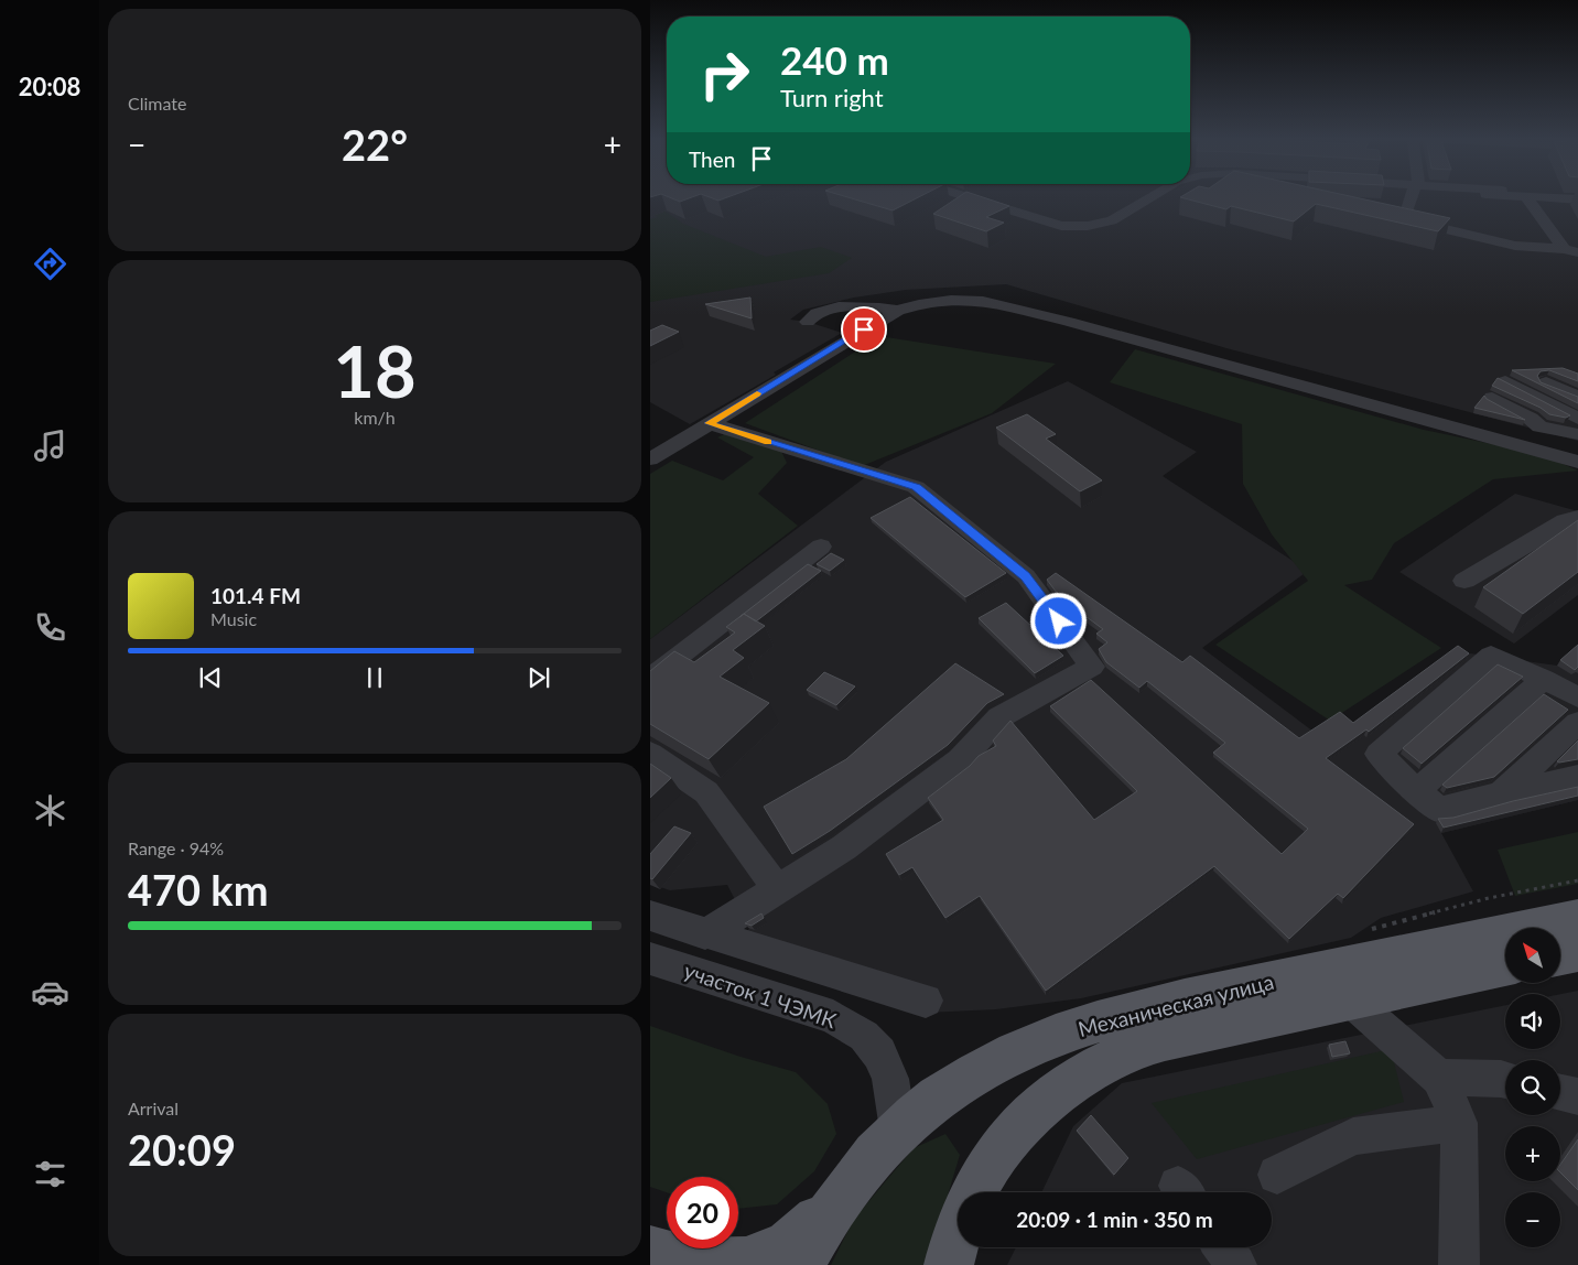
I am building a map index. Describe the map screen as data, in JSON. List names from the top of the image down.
{
  "streets": {
    "main road": ["Механическая улица"],
    "street": ["участок 1 ЧЭМК"]
  },
  "crossings": [
    ["участок 1 ЧЭМК", "Механическая улица"]
  ],
  "north": "top left",
  "page": {
    "tabs": "20:08",
    "tile": [
      "Climate",
      ["18", "km/h"],
      ["Range · 94%", "470 km"],
      ["Arrival", "20:09"]
    ],
    "turn": ["240 m", "Turn right"],
    "heat": ["−", "22°", "+"],
    "then": "Then",
    "song": ["101.4 FM", "Music"],
    "map_buttons": ["+", "−"],
    "limit": "20",
    "trip": "20:09 · 1 min · 350 m"
  }
}
